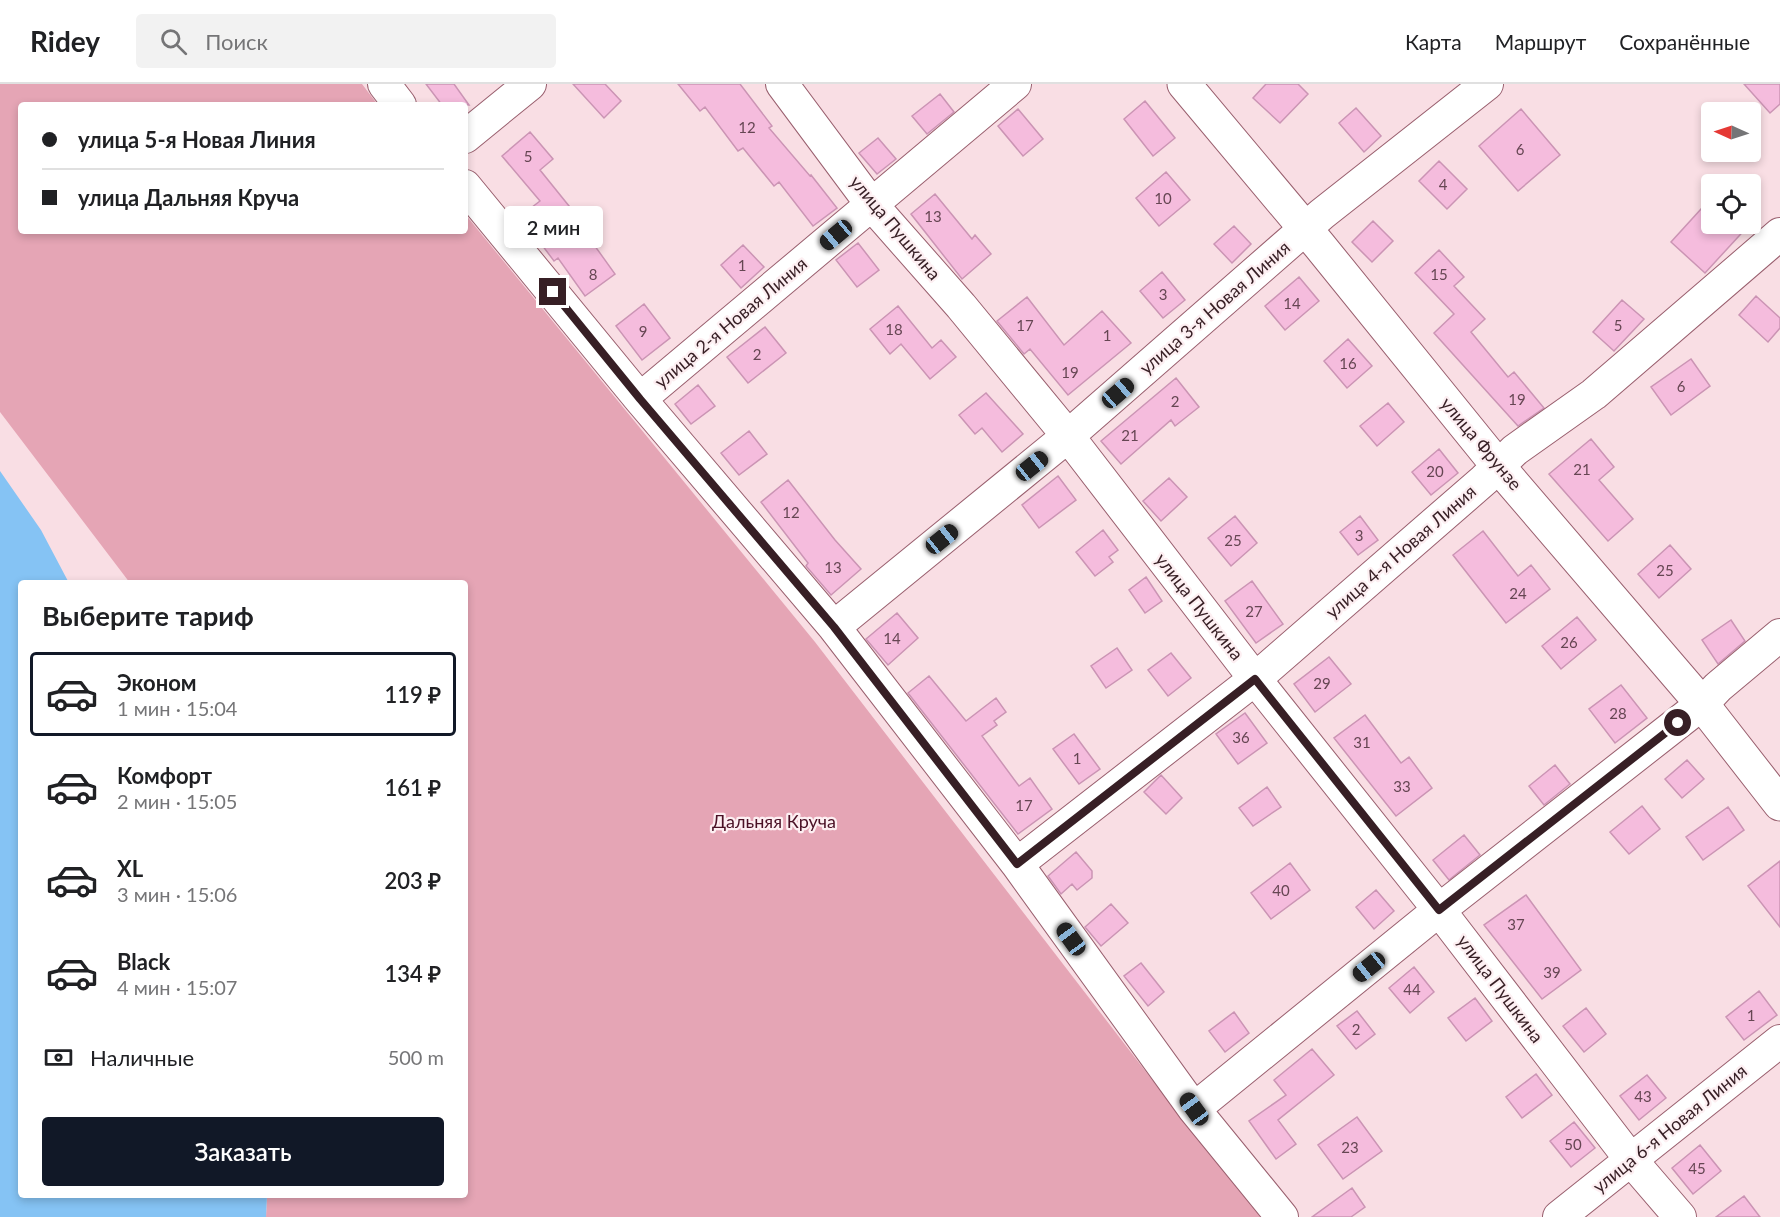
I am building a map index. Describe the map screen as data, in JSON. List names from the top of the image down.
{
  "streets": {
    "main road": ["улица Фрунзе"],
    "street": [
      "улица Пушкина",
      "улица 3-я Новая Линия",
      "улица 2-я Новая Линия",
      "улица 4-я Новая Линия",
      "улица 6-я Новая Линия"
    ]
  },
  "crossings": [
    ["улица Пушкина", "улица 3-я Новая Линия"],
    ["улица Пушкина", "улица 2-я Новая Линия"],
    ["улица Пушкина", "улица 4-я Новая Линия"],
    ["улица Пушкина", "улица 6-я Новая Линия"],
    ["улица 3-я Новая Линия", "улица Фрунзе"],
    ["улица Фрунзе", "улица 4-я Новая Линия"]
  ],
  "parks": ["Дальняя Круча"],
  "house_numbers": [
    "12",
    "6",
    "5",
    "4",
    "10",
    "13",
    "1",
    "8",
    "15",
    "3",
    "14",
    "17",
    "5",
    "18",
    "9",
    "1",
    "2",
    "16",
    "19",
    "6",
    "19",
    "2",
    "21",
    "21",
    "20",
    "12",
    "3",
    "25",
    "13",
    "25",
    "24",
    "27",
    "14",
    "26",
    "29",
    "28",
    "36",
    "31",
    "1",
    "33",
    "17",
    "40",
    "37",
    "39",
    "44",
    "1",
    "2",
    "43",
    "50",
    "23",
    "45"
  ],
  "north": "left",
  "page": {
    "header": "Ridey",
    "search": "Поиск",
    "nav": ["Карта", "Маршрут", "Сохранённые"],
    "banner": ["улица 5-я Новая Линия", "улица Дальняя Круча"],
    "bubble": "2 мин",
    "heading": "Выберите тариф",
    "list": [
      {
        "name": "Эконом",
        "note": "1 мин · 15:04",
        "value": "119 ₽"
      },
      {
        "name": "Комфорт",
        "note": "2 мин · 15:05",
        "value": "161 ₽"
      },
      {
        "name": "XL",
        "note": "3 мин · 15:06",
        "value": "203 ₽"
      },
      {
        "name": "Black",
        "note": "4 мин · 15:07",
        "value": "134 ₽"
      }
    ],
    "pay": ["Наличные", "500 m"],
    "buttons": "Заказать"
  }
}
